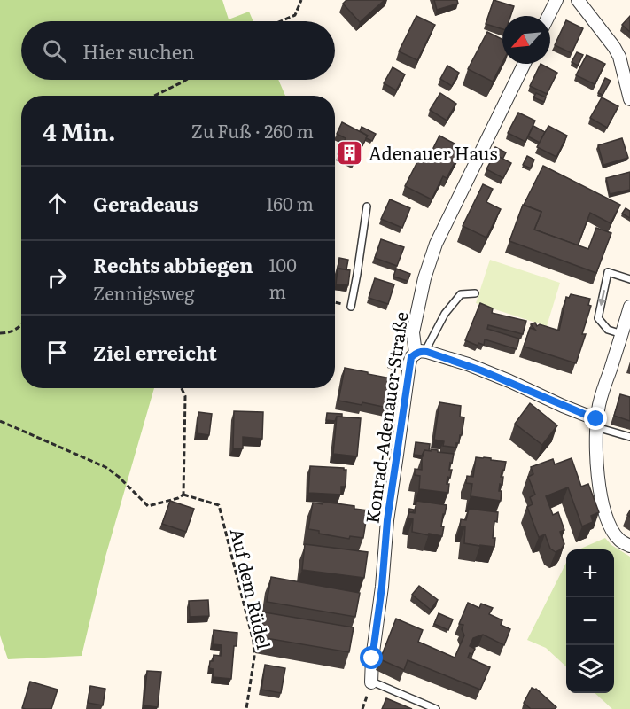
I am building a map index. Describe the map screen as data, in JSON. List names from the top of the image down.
{
  "streets": {
    "street": ["Konrad-Adenauer-Straße"],
    "path": ["Auf dem Rüdel"]
  },
  "places": {
    "building": ["Adenauer Haus"]
  },
  "north": "bottom left",
  "page": {
    "search": "Hier suchen",
    "heading": ["4 Min.", "Zu Fuß · 260 m"],
    "list": [
      ["Geradeaus", "160 m"],
      ["Rechts abbiegen", "Zennigsweg", "100 m"],
      "Ziel erreicht"
    ],
    "map_buttons": ["+", "−"]
  }
}
